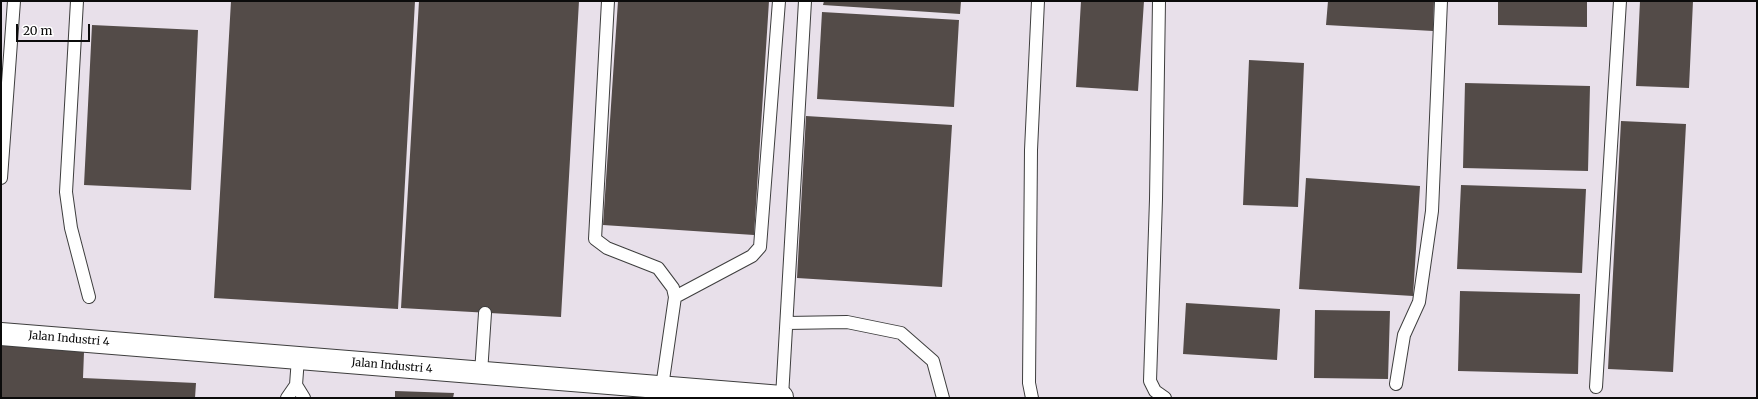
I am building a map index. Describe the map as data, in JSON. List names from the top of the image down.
{
  "streets": {
    "street": ["Jalan Industri 4"]
  },
  "scale_bar": "20 m"
}
